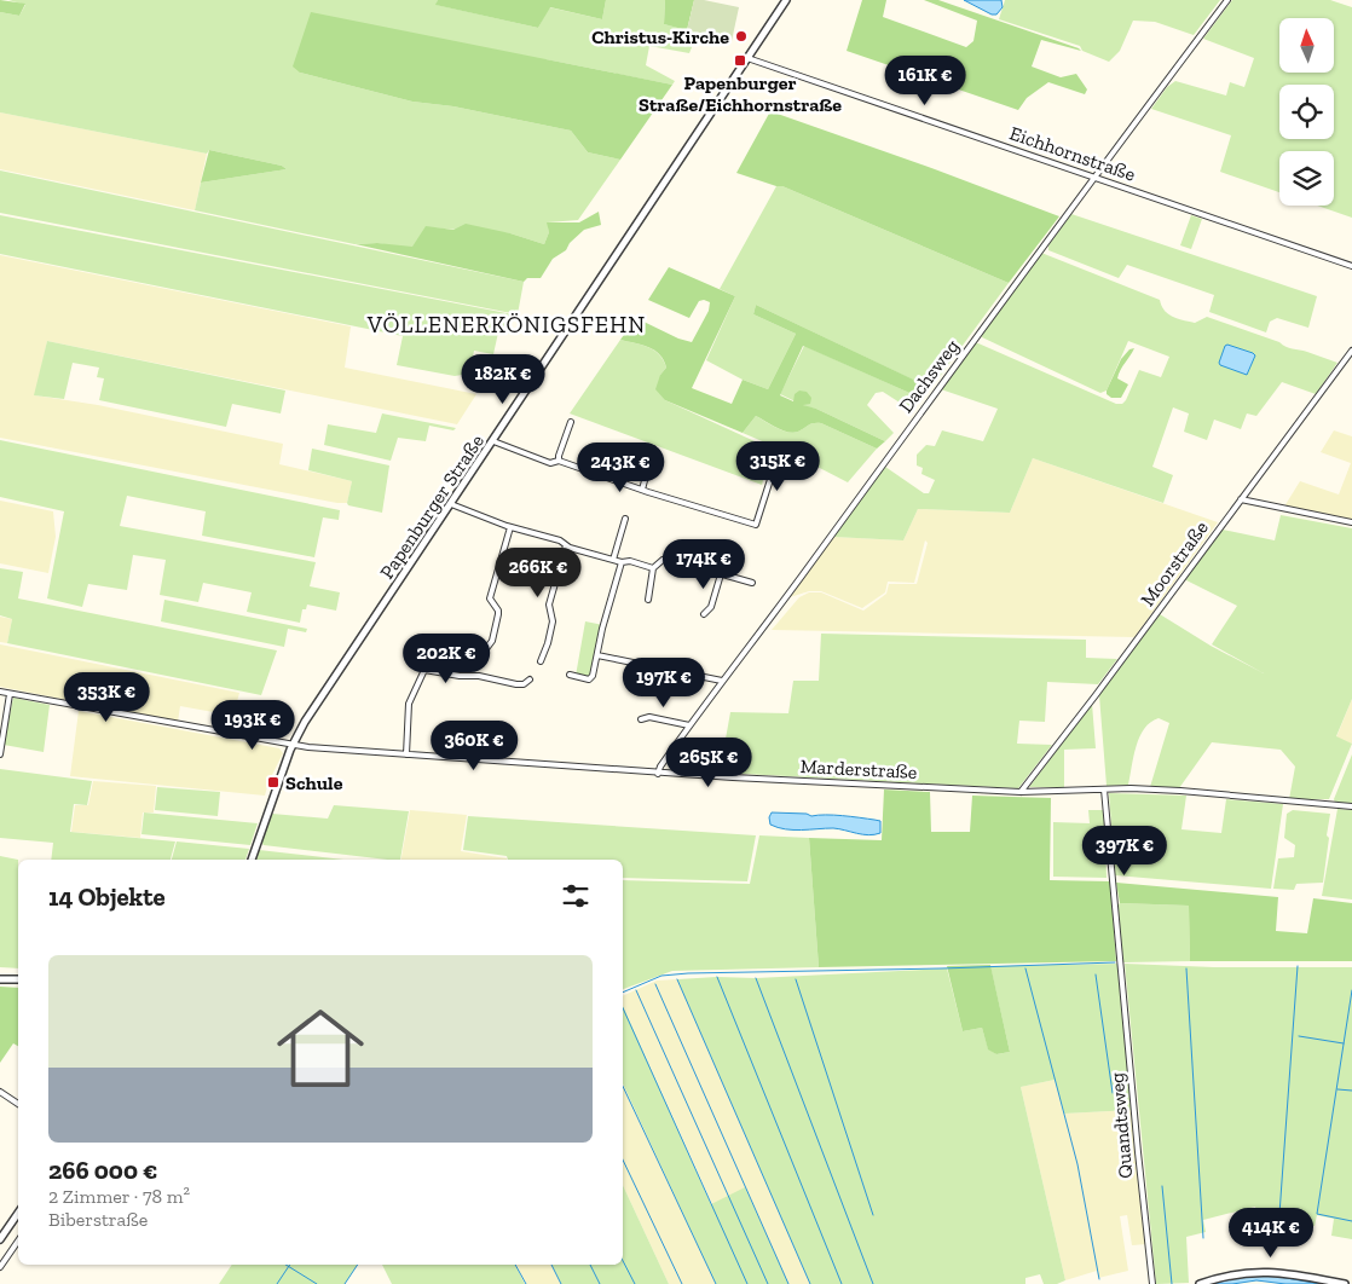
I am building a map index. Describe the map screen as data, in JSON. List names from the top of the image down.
{
  "streets": {
    "street": [
      "Eichhornstraße",
      "Dachsweg",
      "Papenburger Straße",
      "Moorstraße",
      "Marderstraße",
      "Quandtsweg"
    ]
  },
  "crossings": [
    ["Eichhornstraße", "Dachsweg"],
    ["Eichhornstraße", "Papenburger Straße"],
    ["Dachsweg", "Marderstraße"],
    ["Papenburger Straße", "Marderstraße"],
    ["Moorstraße", "Marderstraße"],
    ["Marderstraße", "Quandtsweg"]
  ],
  "districts": ["VÖLLENERKÖNIGSFEHN"],
  "places": {
    "other": ["Christus-Kirche"],
    "transit": ["Papenburger Straße/Eichhornstraße", "Schule"]
  },
  "north": "top",
  "page": {
    "price": [
      "161K €",
      "182K €",
      "315K €",
      "243K €",
      "174K €",
      "266K €",
      "202K €",
      "197K €",
      "353K €",
      "193K €",
      "360K €",
      "265K €",
      "397K €",
      "414K €"
    ],
    "heading": "14 Objekte",
    "list": [
      {
        "name": "266 000 €",
        "note": "2 Zimmer · 78 m² · Biberstraße"
      }
    ]
  }
}
